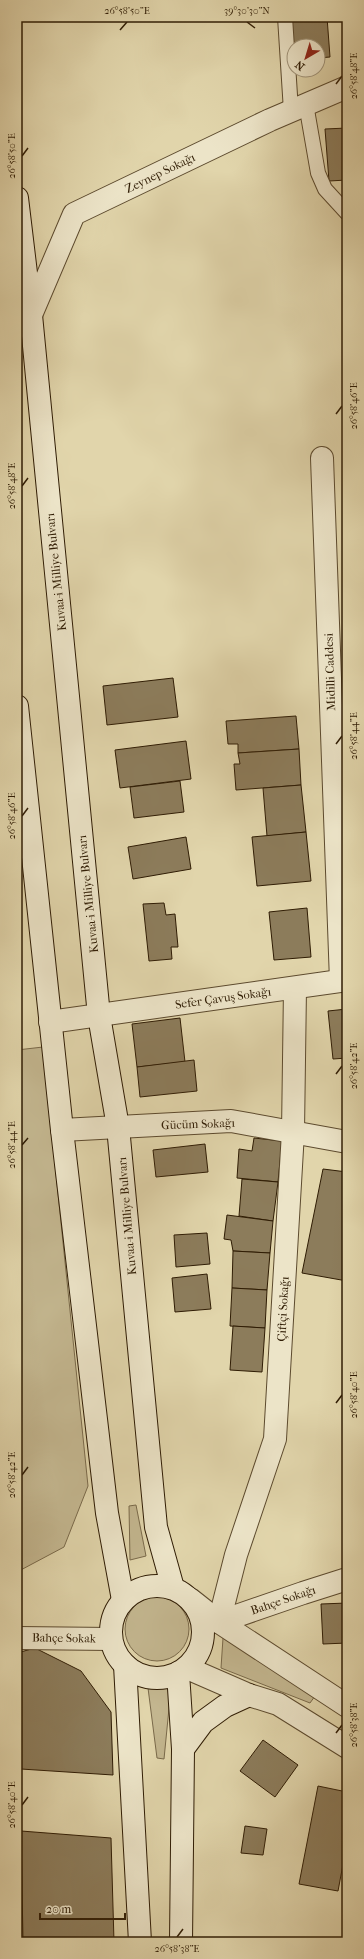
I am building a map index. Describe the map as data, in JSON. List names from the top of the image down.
{
  "streets": {
    "main road": [
      "Zeynep Sokağı",
      "Kuvaa-i Milliye Bulvarı",
      "Midilli Caddesi",
      "Sefer Çavuş Sokağı",
      "Gücüm Sokağı",
      "Çiftçi Sokağı",
      "Bahçe Sokağı",
      "Bahçe Sokak"
    ]
  },
  "crossings": [
    ["Zeynep Sokağı", "Kuvaa-i Milliye Bulvarı"],
    ["Kuvaa-i Milliye Bulvarı", "Sefer Çavuş Sokağı"],
    ["Kuvaa-i Milliye Bulvarı", "Gücüm Sokağı"],
    ["Kuvaa-i Milliye Bulvarı", "Bahçe Sokak"],
    ["Midilli Caddesi", "Sefer Çavuş Sokağı"],
    ["Sefer Çavuş Sokağı", "Çiftçi Sokağı"],
    ["Gücüm Sokağı", "Çiftçi Sokağı"],
    ["Çiftçi Sokağı", "Bahçe Sokağı"]
  ],
  "scale_bar": "20 m",
  "north": "bottom left",
  "coordinates": [
    "26°58'50\"E",
    "39°30'30\"N",
    "26°58'48\"E",
    "26°58'46\"E",
    "26°58'44\"E",
    "26°58'42\"E",
    "26°58'40\"E",
    "26°58'38\"E"
  ]
}
